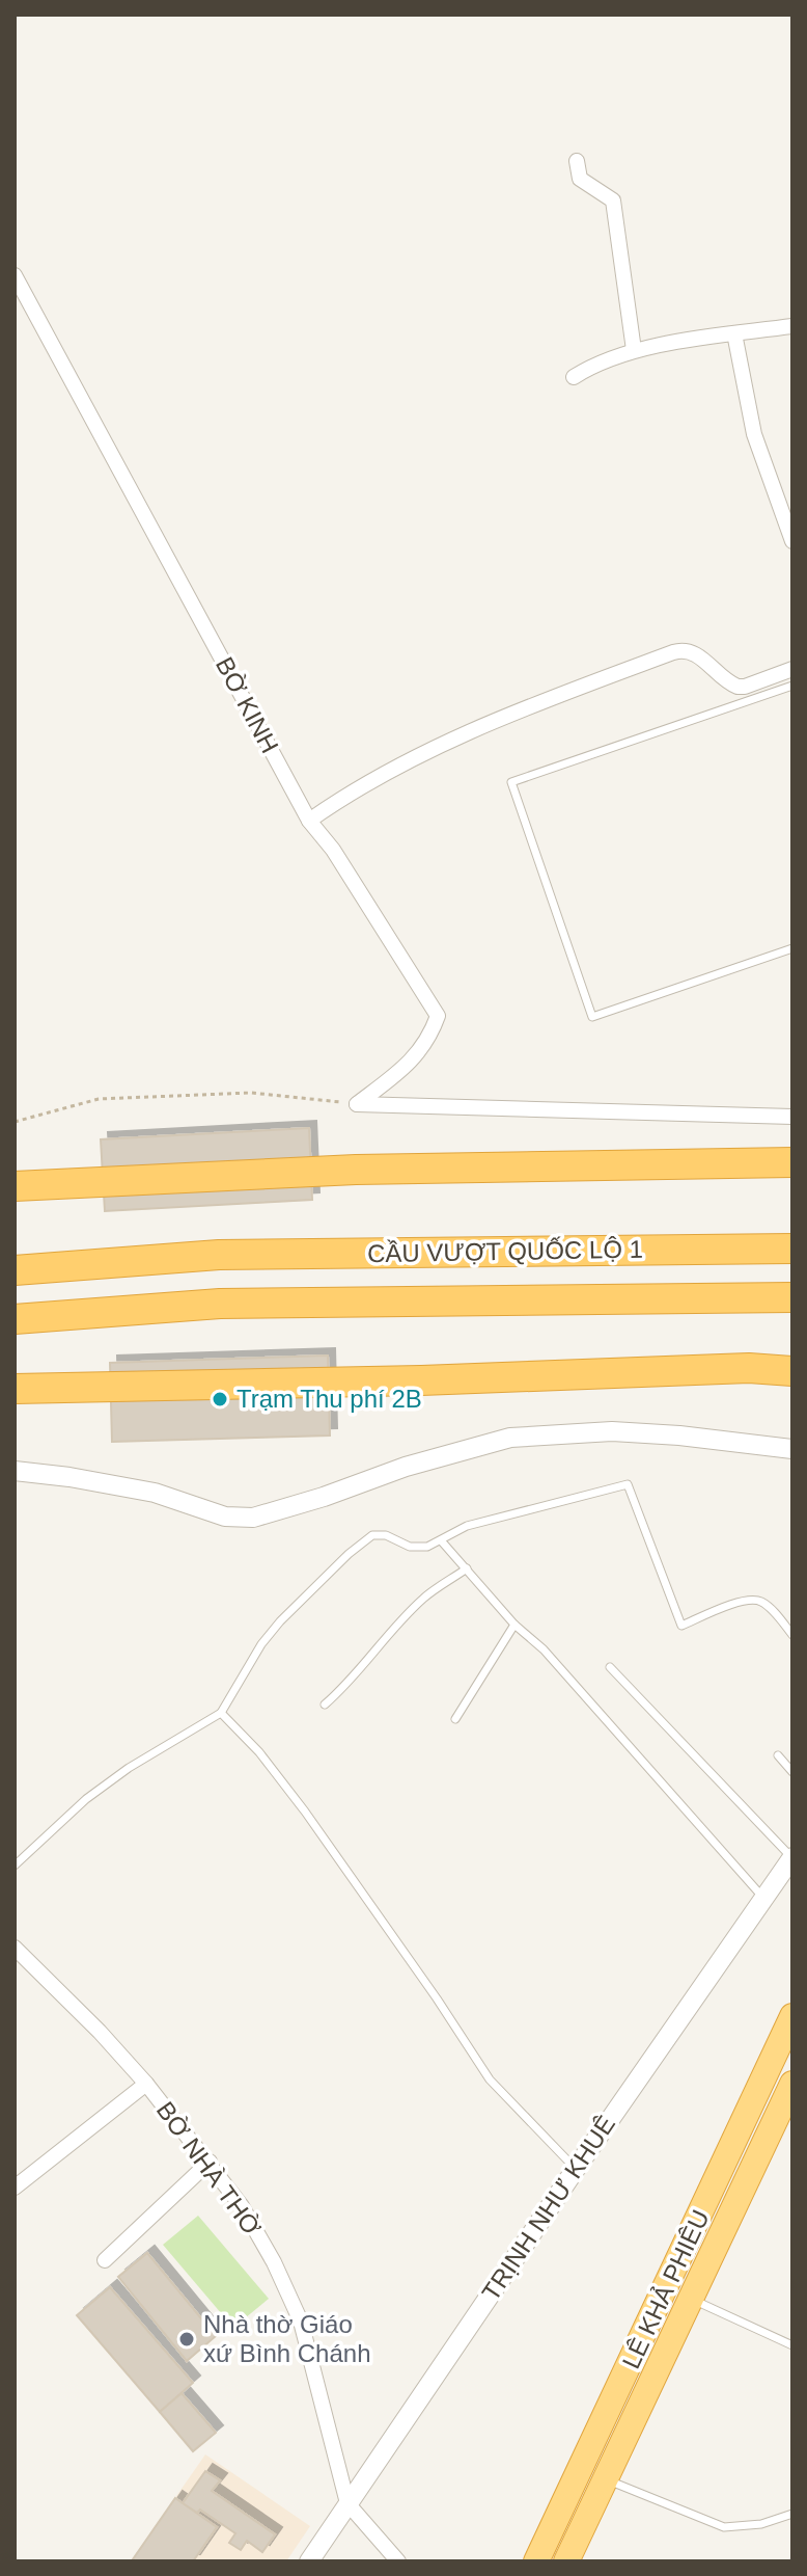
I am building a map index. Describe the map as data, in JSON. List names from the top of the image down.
{
  "streets": {
    "highway": ["CẦU VƯỢT QUỐC LỘ 1", "LÊ KHẢ PHIÊU"],
    "street": ["BỜ KINH", "BỜ NHÀ THỜ", "TRỊNH NHƯ KHUÊ"]
  },
  "crossings": [
    ["BỜ NHÀ THỜ", "TRỊNH NHƯ KHUÊ"]
  ],
  "places": ["Trạm Thu phí 2B", "Nhà thờ Giáo xứ Bình Chánh"]
}
